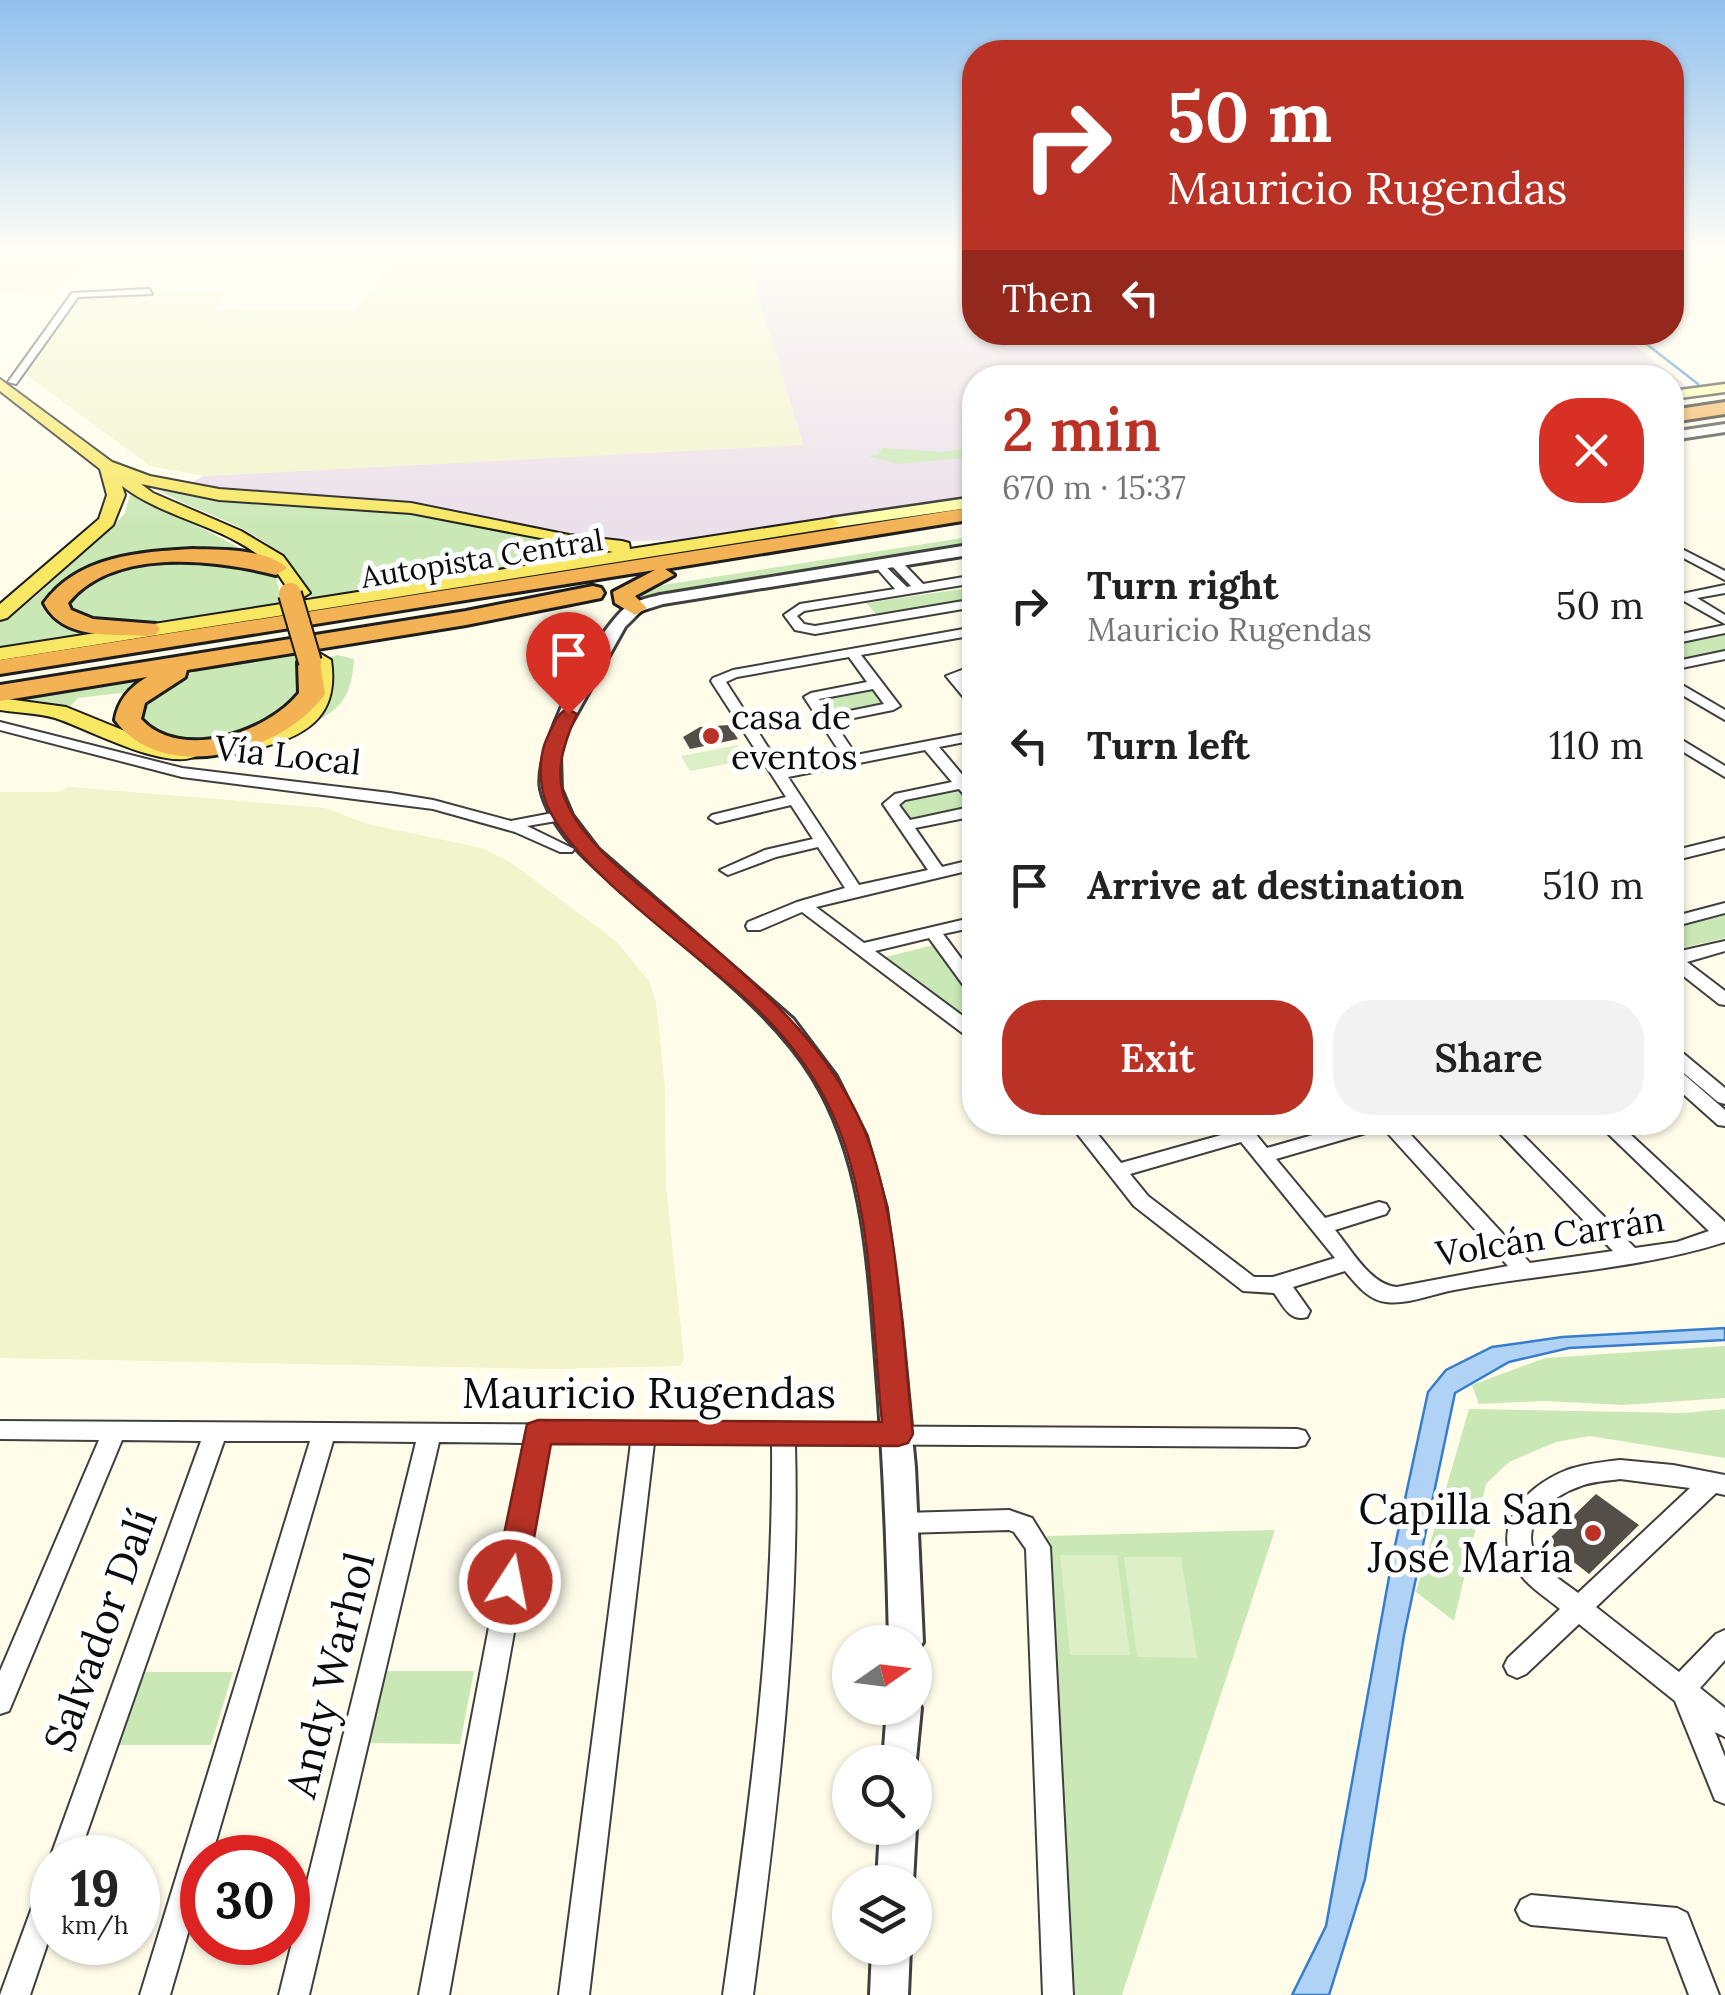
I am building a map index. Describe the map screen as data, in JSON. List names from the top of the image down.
{
  "streets": {
    "highway": ["Autopista Central"],
    "street": [
      "Vía Local",
      "Volcán Carrán",
      "Mauricio Rugendas",
      "Salvador Dalí",
      "Andy Warhol"
    ]
  },
  "crossings": [
    ["Mauricio Rugendas", "Salvador Dalí"],
    ["Mauricio Rugendas", "Andy Warhol"]
  ],
  "places": ["casa de eventos", "Capilla San José María"],
  "north": "right",
  "page": {
    "turn": ["50 m", "Mauricio Rugendas"],
    "then": "Then",
    "heading": ["2 min", "670 m · 15:37"],
    "list": [
      {
        "name": "Turn right",
        "note": "Mauricio Rugendas",
        "value": "50 m"
      },
      {
        "name": "Turn left",
        "value": "110 m"
      },
      {
        "name": "Arrive at destination",
        "value": "510 m"
      }
    ],
    "buttons": ["Exit", "Share"],
    "speed": "19 km/h",
    "limit": "30"
  }
}
